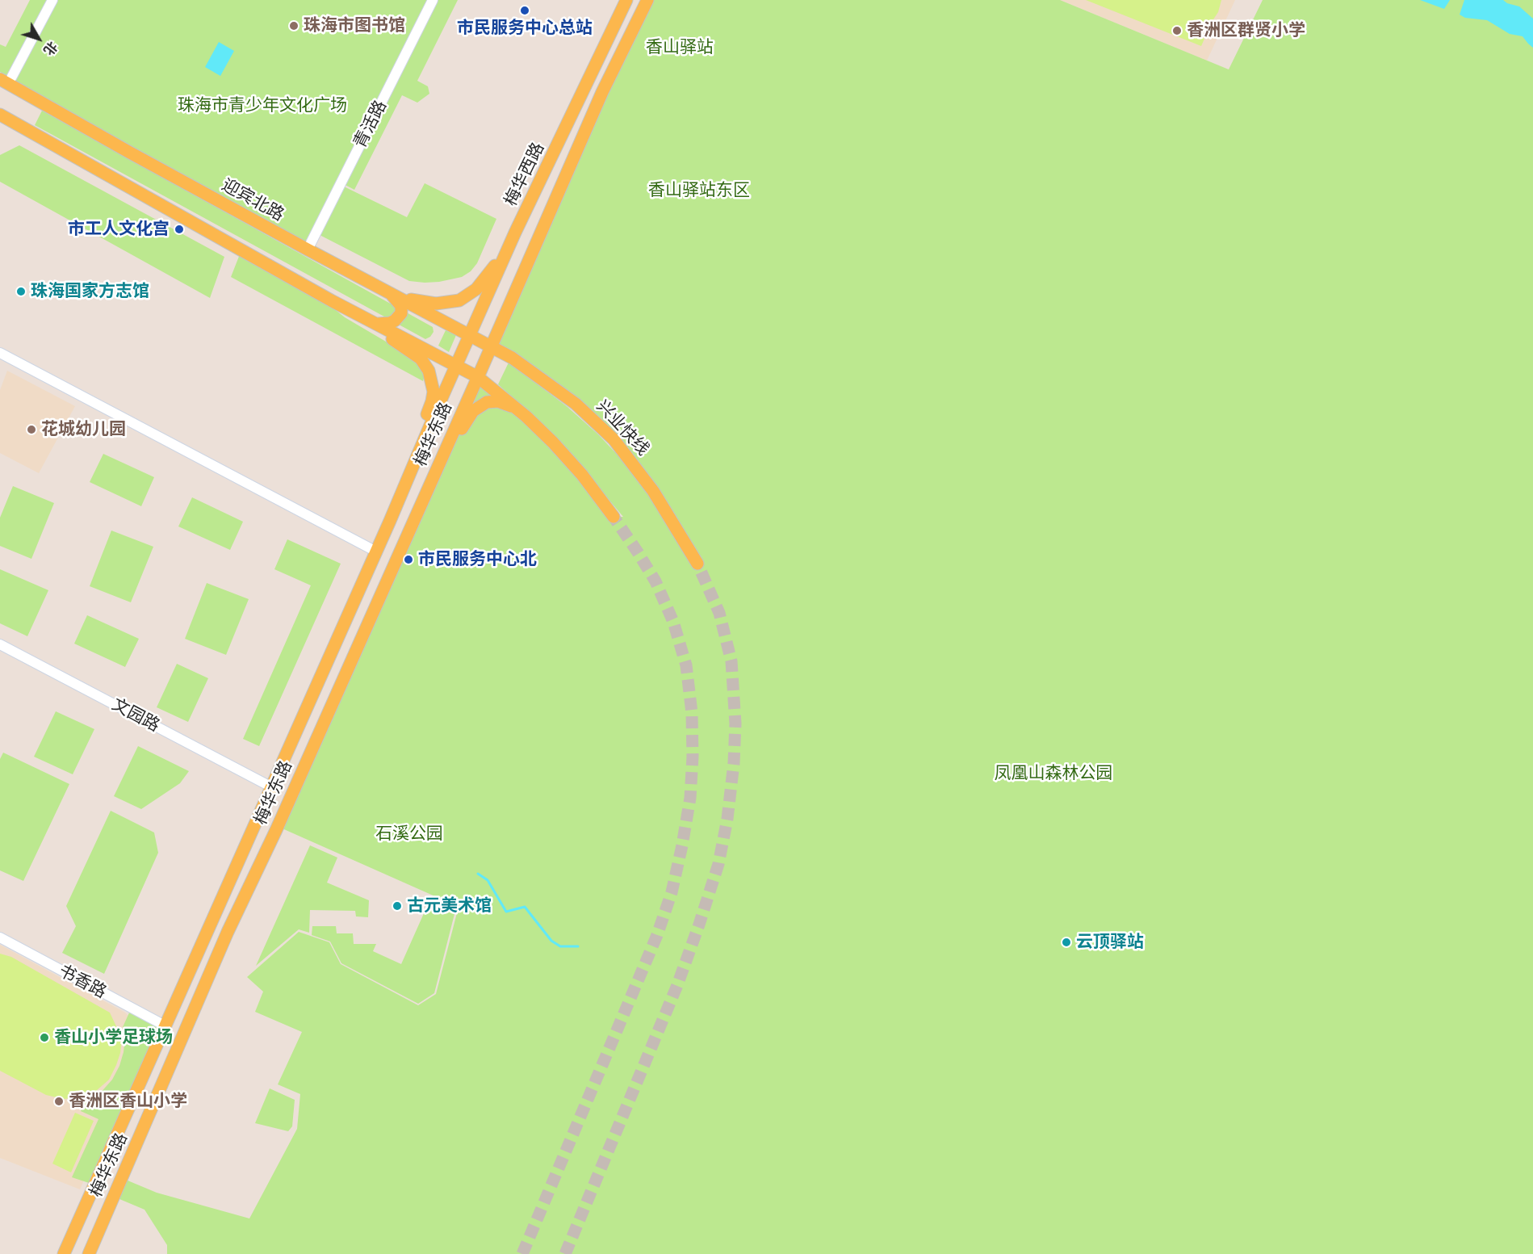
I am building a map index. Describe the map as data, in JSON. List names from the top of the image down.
{
  "streets": {
    "main road": [
      "梅华西路",
      "迎宾北路",
      "兴业快线",
      "梅华东路"
    ],
    "street": ["青活路", "文园路", "书香路"]
  },
  "crossings": [
    ["青活路", "迎宾北路"],
    ["梅华西路", "迎宾北路"],
    ["梅华西路", "梅华东路"],
    ["迎宾北路", "兴业快线"],
    ["迎宾北路", "梅华东路"],
    ["兴业快线", "梅华东路"],
    ["梅华东路", "文园路"],
    ["梅华东路", "书香路"]
  ],
  "parks": [
    "香山驿站",
    "珠海市青少年文化广场",
    "香山驿站东区",
    "凤凰山森林公园",
    "石溪公园"
  ],
  "places": [
    "市民服务中心总站",
    "珠海市图书馆",
    "香洲区群贤小学",
    "市工人文化宫",
    "珠海国家方志馆",
    "花城幼儿园",
    "市民服务中心北",
    "古元美术馆",
    "云顶驿站",
    "香山小学足球场",
    "香洲区香山小学"
  ],
  "north": "bottom right"
}
